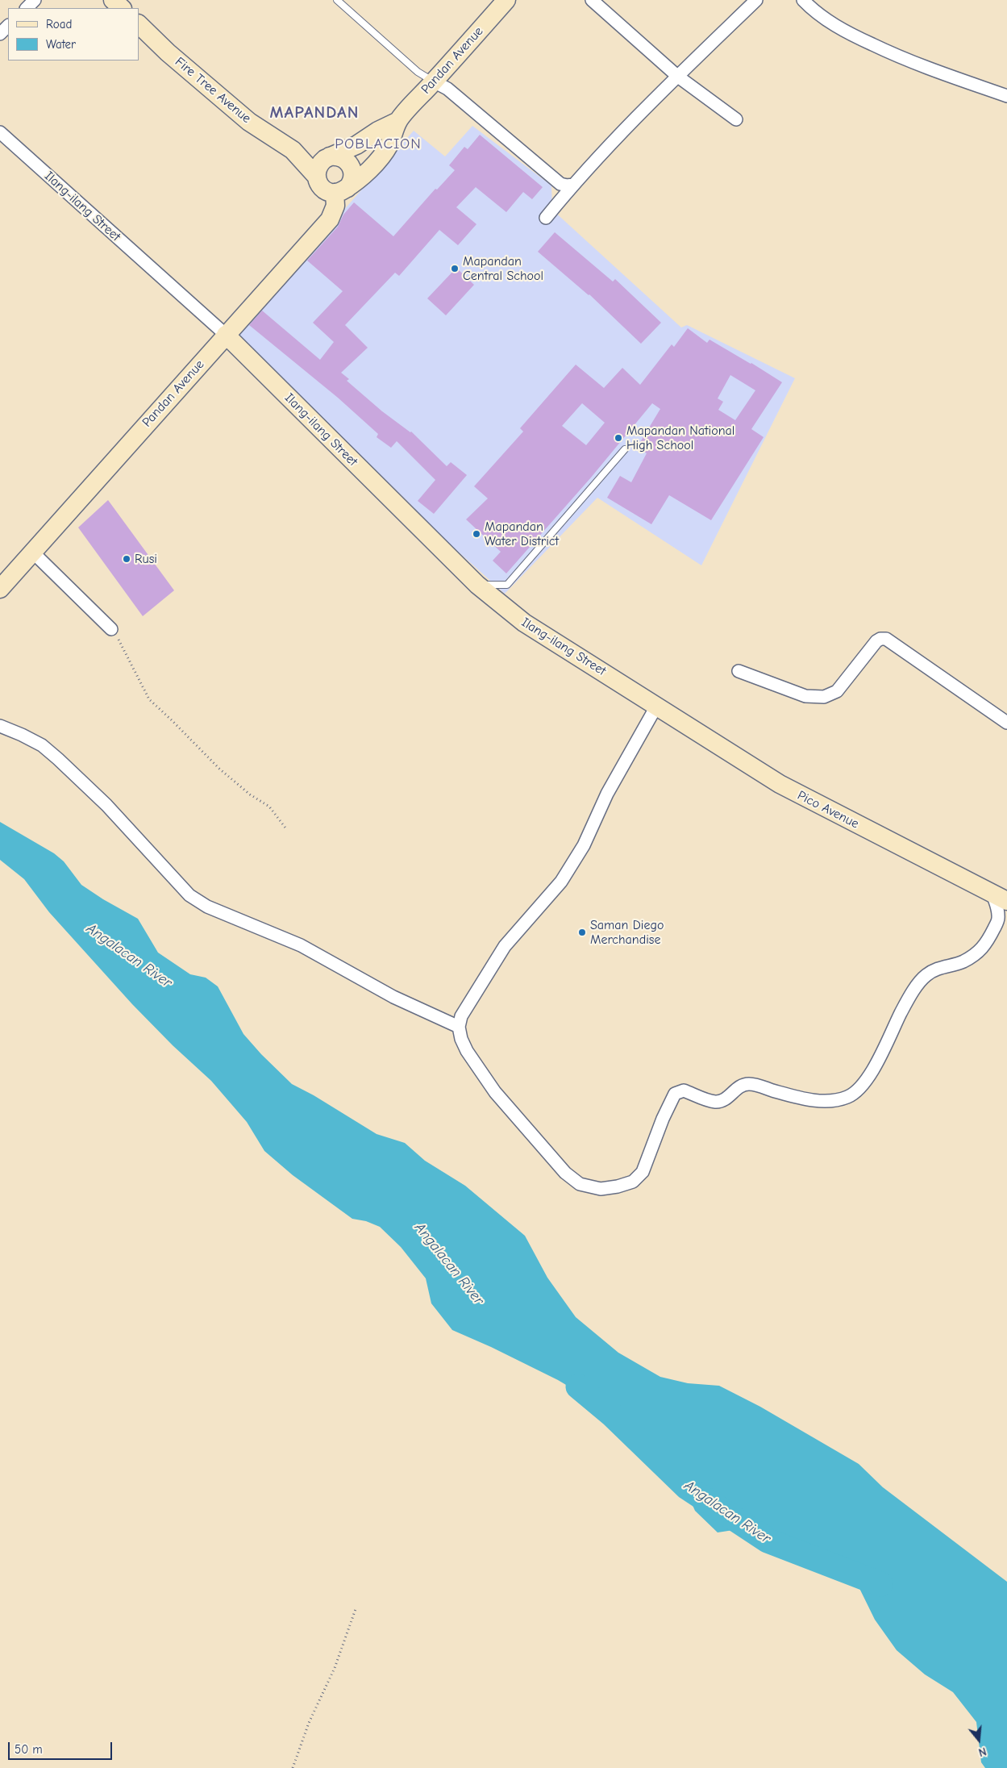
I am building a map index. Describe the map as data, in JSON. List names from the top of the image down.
{
  "streets": {
    "street": [
      "Pandan Avenue",
      "Fire Tree Avenue",
      "Ilang-ilang Street",
      "Pico Avenue"
    ]
  },
  "crossings": [
    ["Pandan Avenue", "Fire Tree Avenue"],
    ["Pandan Avenue", "Ilang-ilang Street"],
    ["Ilang-ilang Street", "Pico Avenue"]
  ],
  "districts": ["MAPANDAN", "POBLACION"],
  "water": ["Angalacan River"],
  "places": [
    "Mapandan Central School",
    "Mapandan National High School",
    "Mapandan Water District",
    "Rusi",
    "Saman Diego Merchandise"
  ],
  "legend": ["Road", "Water"],
  "scale_bar": "50 m",
  "north": "bottom"
}
